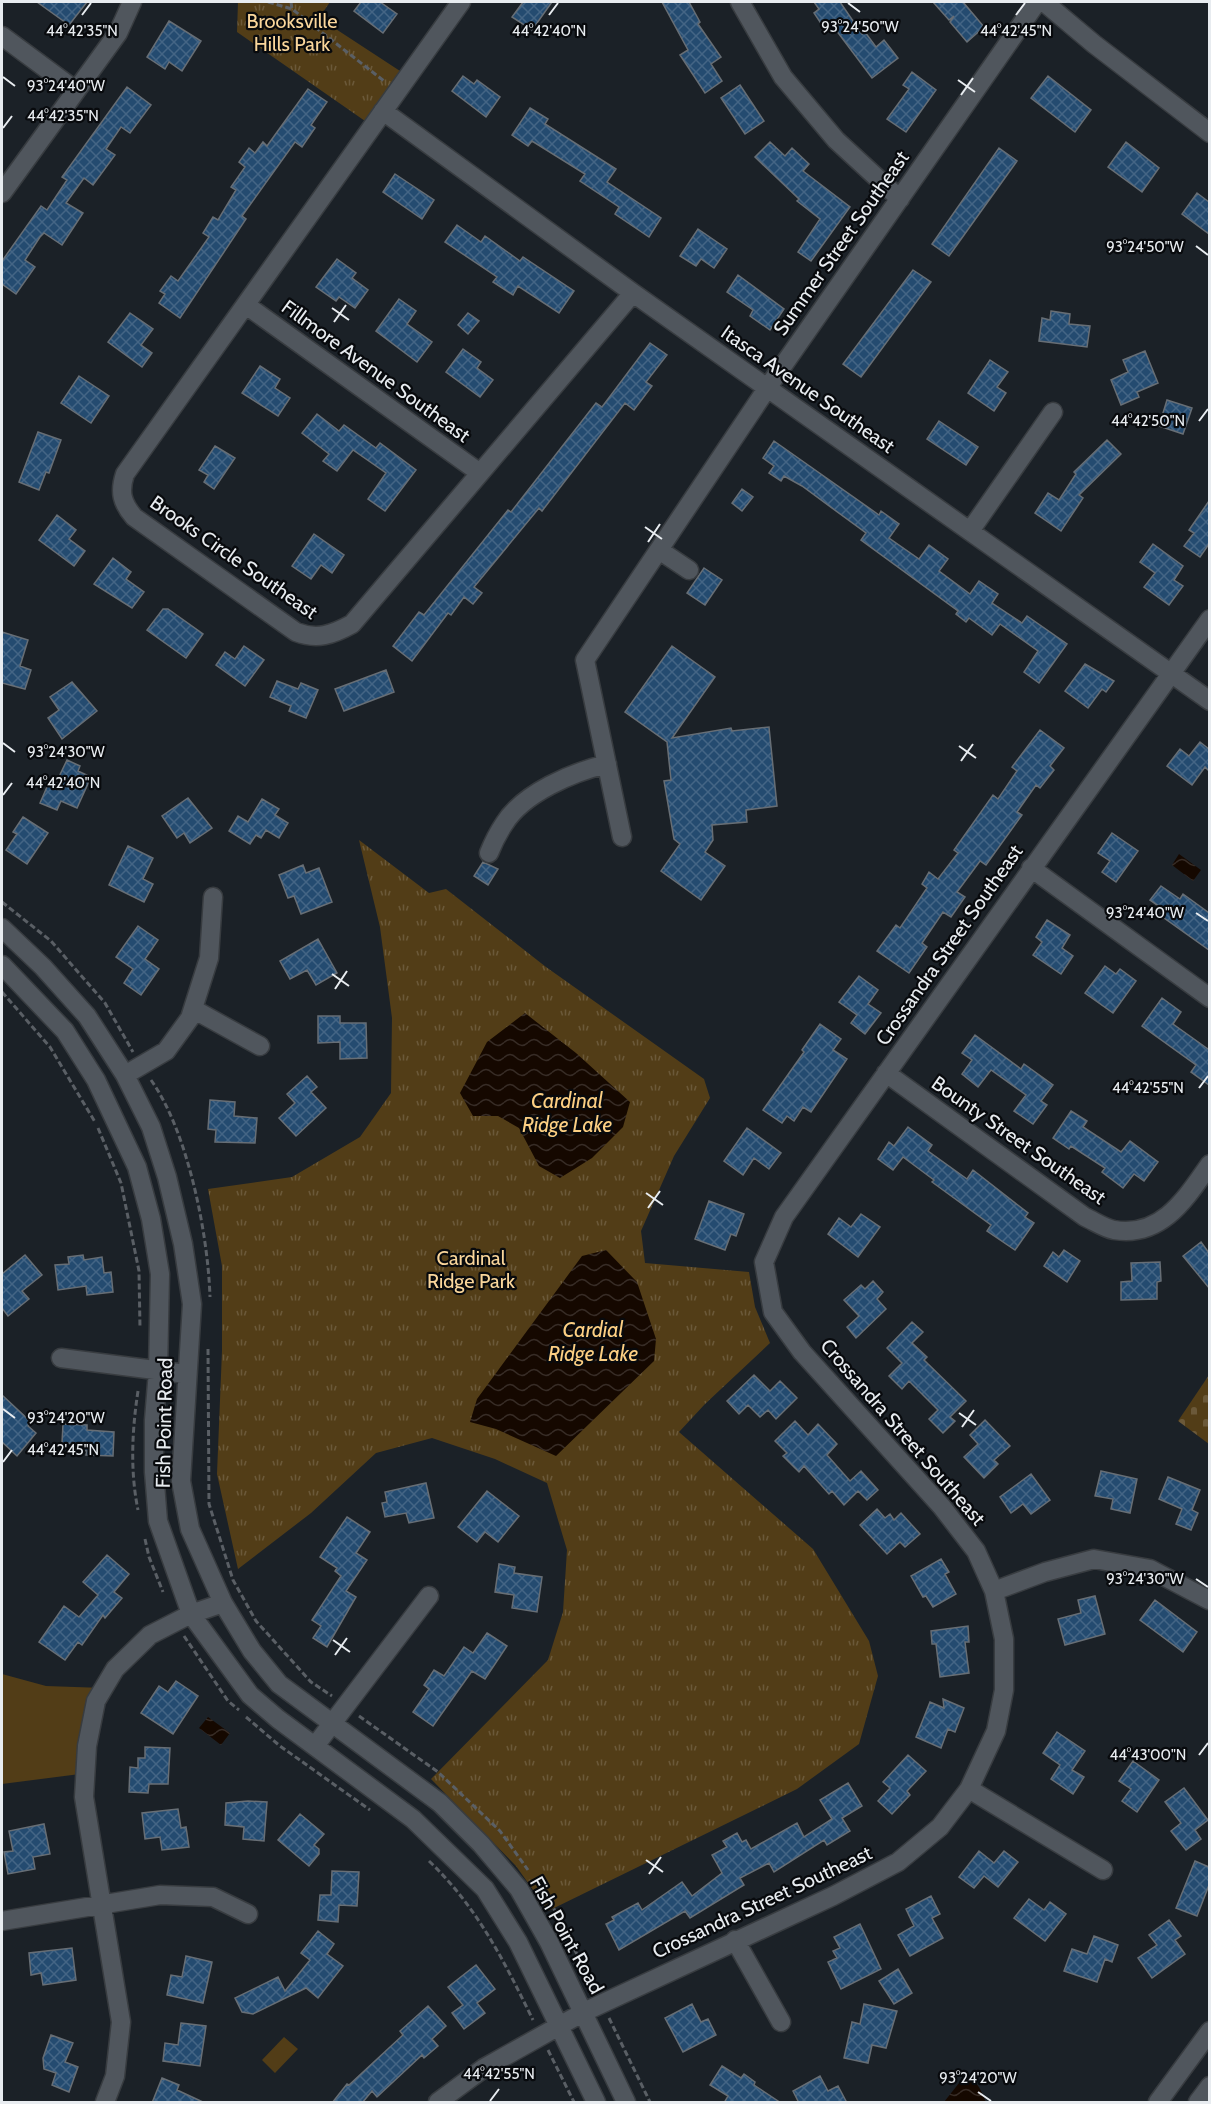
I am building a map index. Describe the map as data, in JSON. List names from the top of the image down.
{
  "streets": {
    "street": [
      "Summer Street Southeast",
      "Fillmore Avenue Southeast",
      "Itasca Avenue Southeast",
      "Brooks Circle Southeast",
      "Crossandra Street Southeast",
      "Bounty Street Southeast",
      "Fish Point Road"
    ]
  },
  "crossings": [
    ["Summer Street Southeast", "Itasca Avenue Southeast"],
    ["Fillmore Avenue Southeast", "Brooks Circle Southeast"],
    ["Itasca Avenue Southeast", "Brooks Circle Southeast"],
    ["Itasca Avenue Southeast", "Crossandra Street Southeast"],
    ["Crossandra Street Southeast", "Bounty Street Southeast"],
    ["Crossandra Street Southeast", "Fish Point Road"]
  ],
  "water": ["Cardinal Ridge Lake", "Cardial Ridge Lake"],
  "parks": ["Brooksville Hills Park", "Cardinal Ridge Park"],
  "coordinates": [
    "93°24'50\"W",
    "44°42'35\"N",
    "44°42'40\"N",
    "44°42'45\"N",
    "93°24'40\"W",
    "44°42'50\"N",
    "93°24'30\"W",
    "44°42'55\"N",
    "93°24'20\"W",
    "44°43'00\"N"
  ]
}
